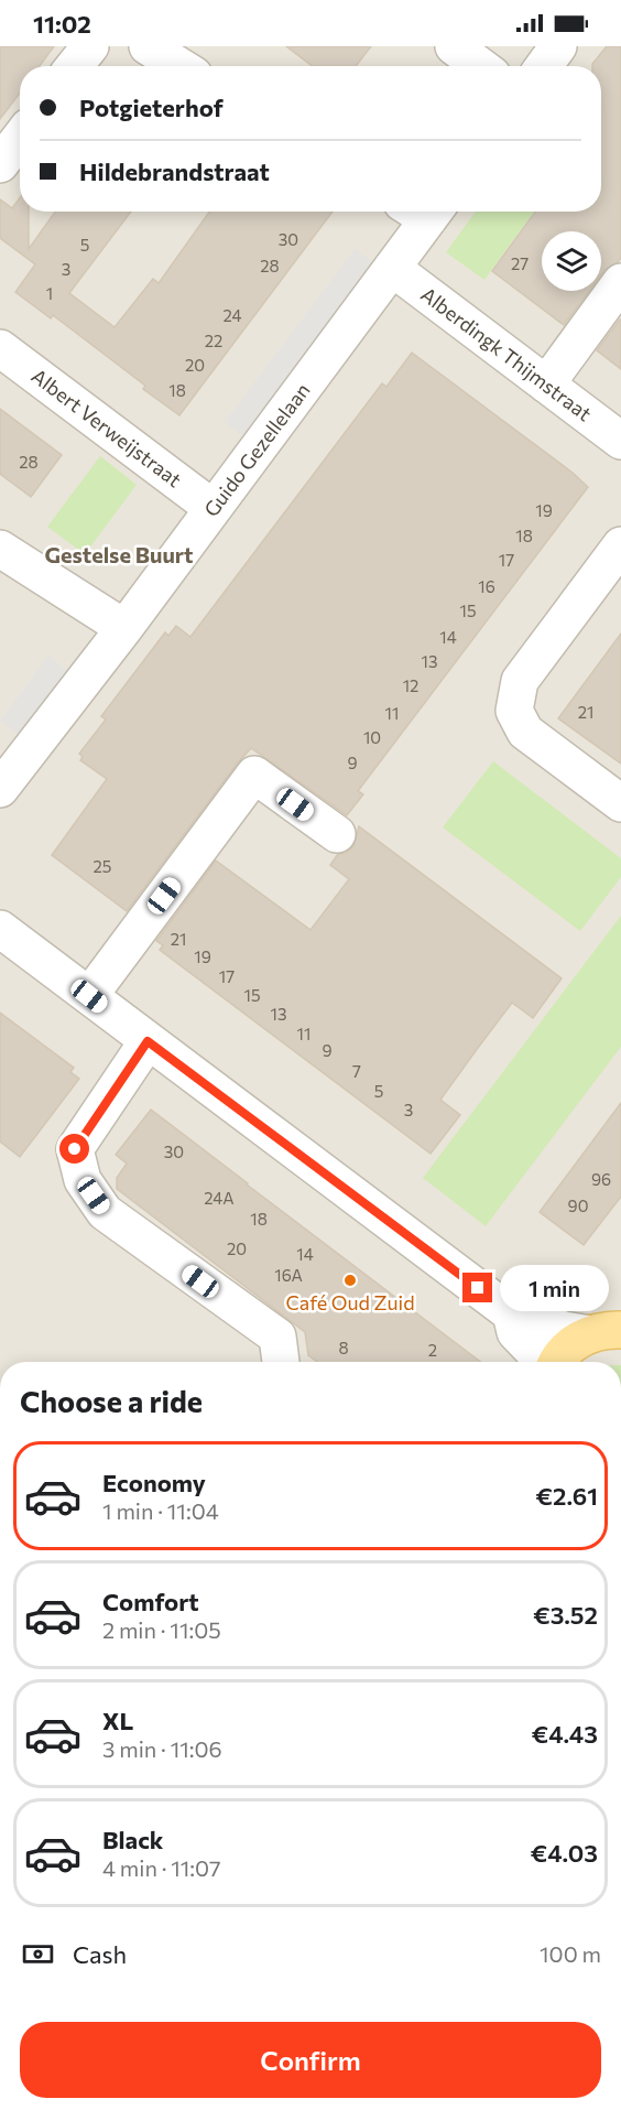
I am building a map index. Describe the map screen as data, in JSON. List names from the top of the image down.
{
  "streets": {
    "street": ["Alberdingk Thijmstraat", "Albert Verweijstraat", "Guido Gezellelaan"]
  },
  "crossings": [
    ["Alberdingk Thijmstraat", "Guido Gezellelaan"],
    ["Albert Verweijstraat", "Guido Gezellelaan"]
  ],
  "districts": ["Gestelse Buurt"],
  "places": ["Café Oud Zuid"],
  "house_numbers": [
    "30",
    "5",
    "27",
    "28",
    "3",
    "1",
    "24",
    "22",
    "20",
    "18",
    "28",
    "19",
    "18",
    "17",
    "16",
    "15",
    "14",
    "13",
    "12",
    "21",
    "11",
    "10",
    "9",
    "25",
    "21",
    "19",
    "17",
    "15",
    "13",
    "11",
    "9",
    "7",
    "5",
    "3",
    "30",
    "96",
    "24A",
    "90",
    "18",
    "20",
    "14",
    "16A",
    "8",
    "2"
  ],
  "page": {
    "status": "11:02",
    "banner": ["Potgieterhof", "Hildebrandstraat"],
    "bubble": "1 min",
    "heading": "Choose a ride",
    "list": [
      {
        "name": "Economy",
        "note": "1 min · 11:04",
        "value": "€2.61"
      },
      {
        "name": "Comfort",
        "note": "2 min · 11:05",
        "value": "€3.52"
      },
      {
        "name": "XL",
        "note": "3 min · 11:06",
        "value": "€4.43"
      },
      {
        "name": "Black",
        "note": "4 min · 11:07",
        "value": "€4.03"
      }
    ],
    "pay": ["Cash", "100 m"],
    "buttons": "Confirm"
  }
}
